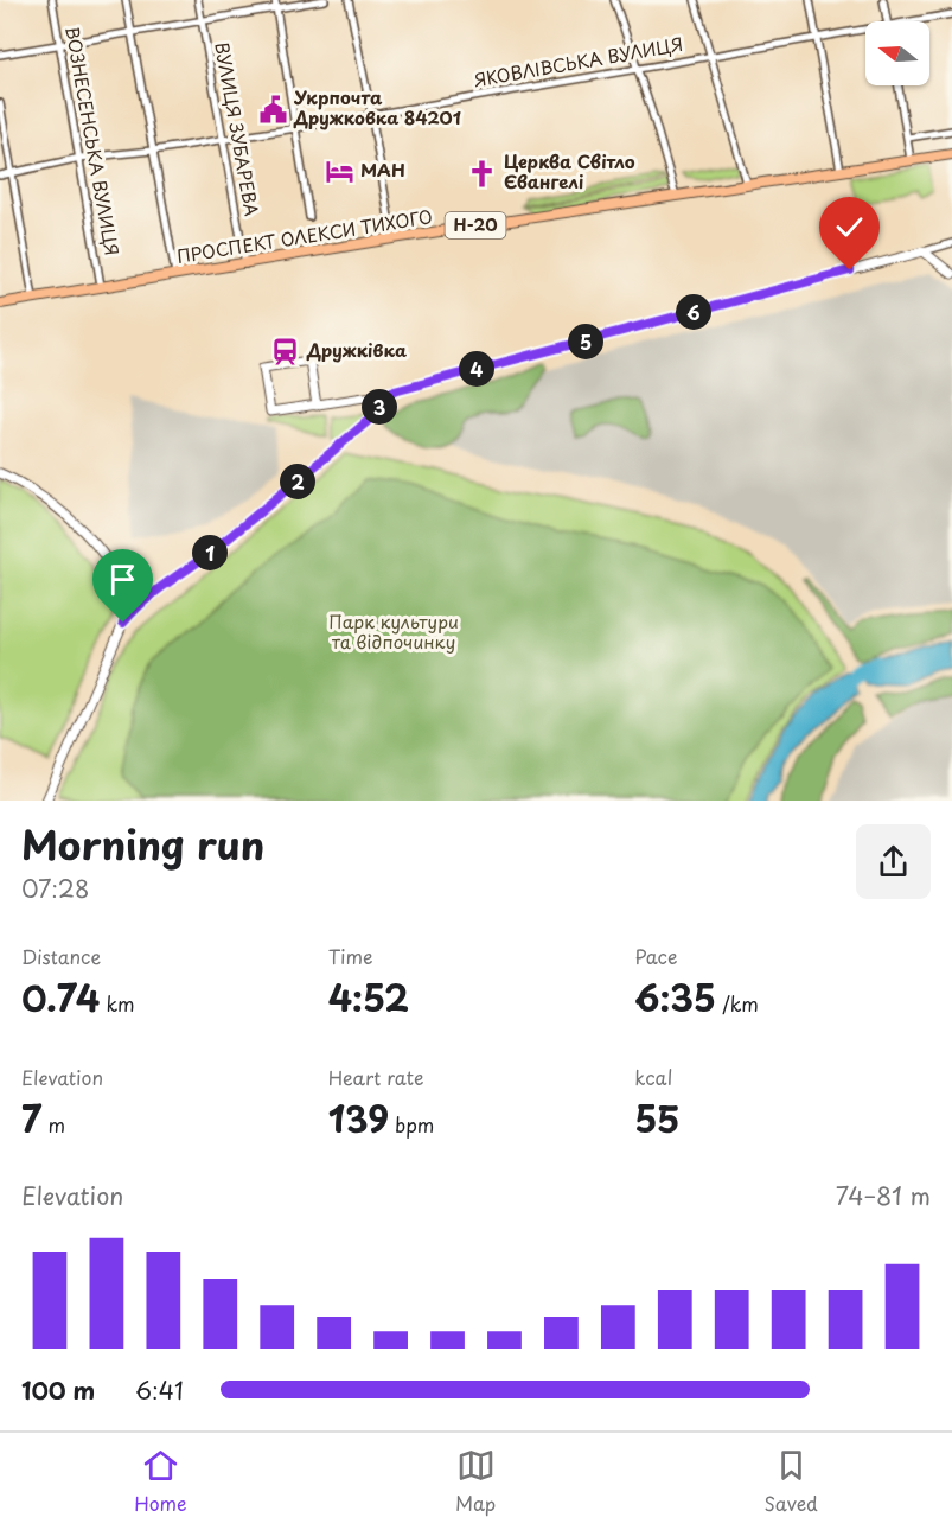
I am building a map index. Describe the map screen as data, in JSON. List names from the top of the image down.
{
  "streets": {
    "main road": ["Н-20", "ПРОСПЕКТ ОЛЕКСИ ТИХОГО"],
    "street": ["ЯКОВЛІВСЬКА ВУЛИЦЯ", "ВУЛИЦЯ ЗУБАРЕВА", "ВОЗНЕСЕНСЬКА ВУЛИЦЯ"]
  },
  "crossings": [
    ["ЯКОВЛІВСЬКА ВУЛИЦЯ", "ВУЛИЦЯ ЗУБАРЕВА"],
    ["ЯКОВЛІВСЬКА ВУЛИЦЯ", "ВОЗНЕСЕНСЬКА ВУЛИЦЯ"],
    ["ВУЛИЦЯ ЗУБАРЕВА", "ПРОСПЕКТ ОЛЕКСИ ТИХОГО"],
    ["ВОЗНЕСЕНСЬКА ВУЛИЦЯ", "ПРОСПЕКТ ОЛЕКСИ ТИХОГО"]
  ],
  "parks": ["Парк культури та відпочинку"],
  "places": {
    "public building": ["Укрпочта Дружковка 84201"],
    "hotel": ["МАН"],
    "church": ["Церква Світло Євангелі"],
    "station": ["Дружківка"]
  },
  "north": "left",
  "page": {
    "pins": [
      "6",
      "5",
      "4",
      "3",
      "2",
      "1"
    ],
    "heading": ["Morning run", "07:28"],
    "stats": [
      ["Distance", "0.74 km"],
      ["Time", "4:52"],
      ["Pace", "6:35 /km"],
      ["Elevation", "7 m"],
      ["Heart rate", "139 bpm"],
      ["kcal", "55"]
    ],
    "chart": ["Elevation", "74–81 m"],
    "list": [
      {
        "name": "100 m",
        "note": "6:41"
      }
    ],
    "tabs": ["Home", "Map", "Saved"]
  }
}
